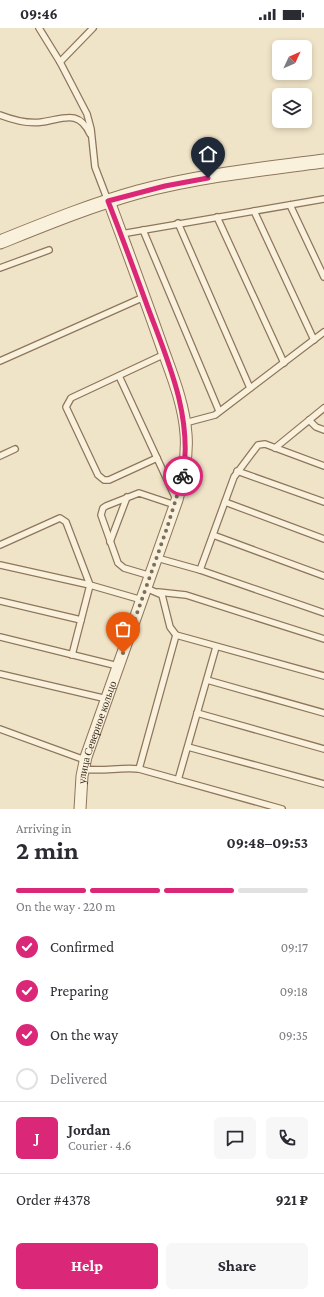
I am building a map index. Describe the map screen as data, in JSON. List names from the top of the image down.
{
  "streets": {
    "street": ["улица Северное кольцо"]
  },
  "north": "top right",
  "page": {
    "status": "09:46",
    "heading": ["2 min", "Arriving in", "09:48–09:53"],
    "panel": [
      "Jordan",
      "Courier · 4.6",
      "Order #4378",
      "921 ₽"
    ],
    "bar": "On the way · 220 m",
    "list": [
      ["Confirmed", "09:17"],
      ["Preparing", "09:18"],
      ["On the way", "09:35"],
      "Delivered"
    ],
    "round": "J",
    "buttons": ["Help", "Share"]
  }
}
